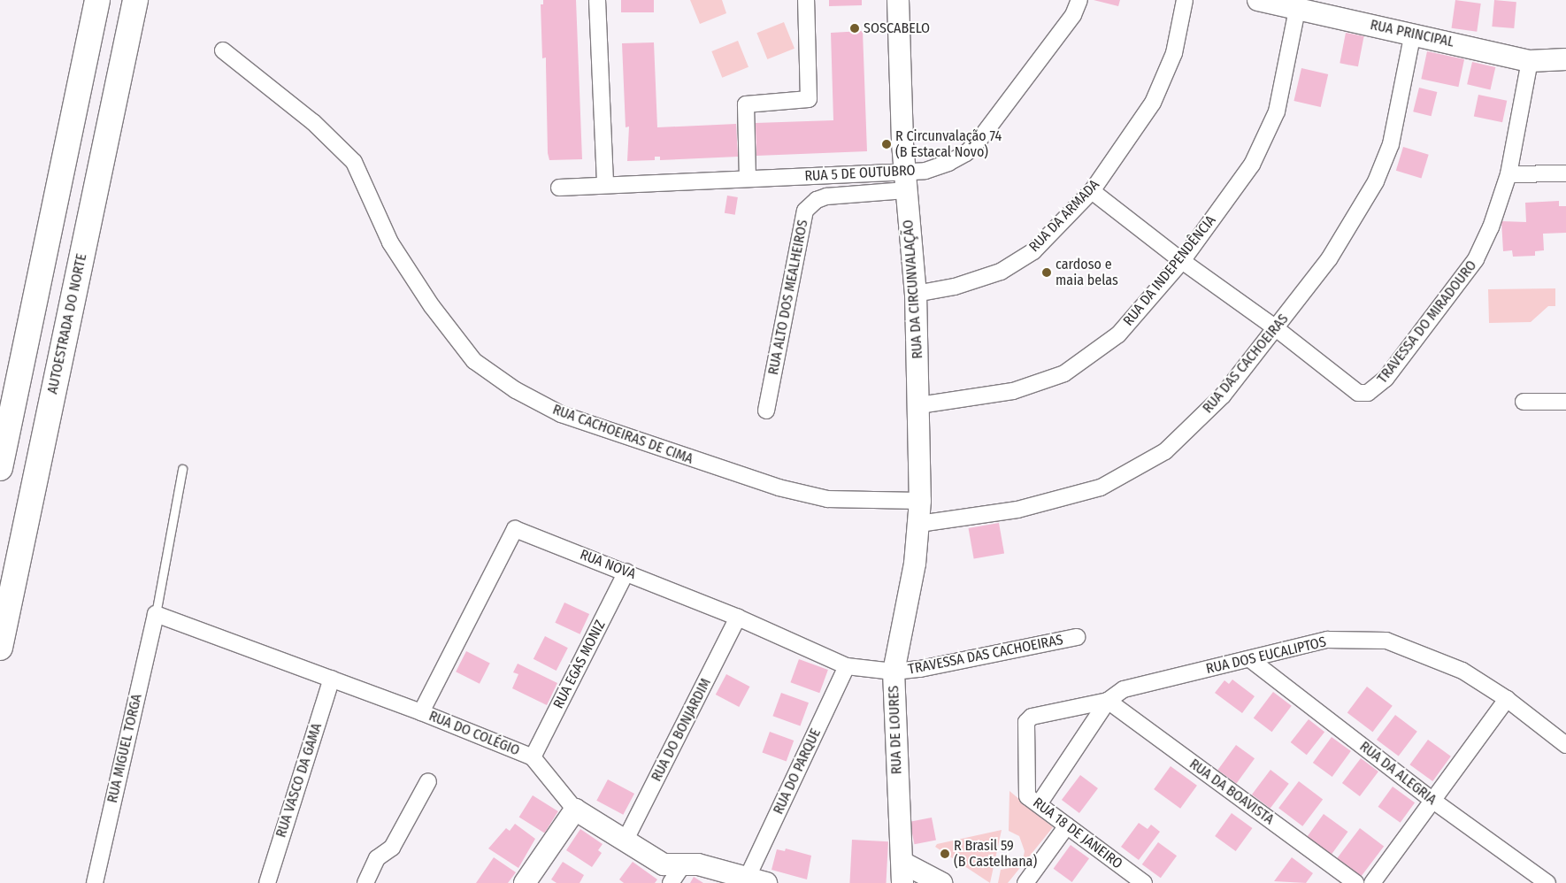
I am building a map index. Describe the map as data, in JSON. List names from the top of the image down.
{
  "streets": {
    "highway": ["AUTOESTRADA DO NORTE"],
    "street": [
      "RUA PRINCIPAL",
      "RUA 5 DE OUTUBRO",
      "RUA DA ARMADA",
      "RUA DA INDEPENDÊNCIA",
      "RUA DA CIRCUNVALAÇÃO",
      "RUA ALTO DOS MEALHEIROS",
      "TRAVESSA DO MIRADOURO",
      "RUA DAS CACHOEIRAS",
      "RUA CACHOEIRAS DE CIMA",
      "RUA NOVA",
      "TRAVESSA DAS CACHOEIRAS",
      "RUA DOS EUCALIPTOS",
      "RUA EGAS MONIZ",
      "RUA DO BONJARDIM",
      "RUA DE LOURES",
      "RUA DO COLÉGIO",
      "RUA MIGUEL TORGA",
      "RUA DO PARQUE",
      "RUA DA ALEGRIA",
      "RUA VASCO DA GAMA",
      "RUA DA BOAVISTA",
      "RUA 18 DE JANEIRO"
    ]
  },
  "crossings": [
    ["RUA PRINCIPAL", "RUA DA INDEPENDÊNCIA"],
    ["RUA PRINCIPAL", "TRAVESSA DO MIRADOURO"],
    ["RUA PRINCIPAL", "RUA DAS CACHOEIRAS"],
    ["RUA 5 DE OUTUBRO", "RUA DA CIRCUNVALAÇÃO"],
    ["RUA 5 DE OUTUBRO", "RUA ALTO DOS MEALHEIROS"],
    ["RUA DA ARMADA", "RUA DA CIRCUNVALAÇÃO"],
    ["RUA DA INDEPENDÊNCIA", "RUA DA CIRCUNVALAÇÃO"],
    ["RUA DA CIRCUNVALAÇÃO", "RUA ALTO DOS MEALHEIROS"],
    ["RUA DA CIRCUNVALAÇÃO", "RUA DAS CACHOEIRAS"],
    ["RUA DA CIRCUNVALAÇÃO", "RUA CACHOEIRAS DE CIMA"],
    ["RUA DA CIRCUNVALAÇÃO", "RUA DE LOURES"],
    ["TRAVESSA DO MIRADOURO", "RUA DAS CACHOEIRAS"],
    ["RUA NOVA", "TRAVESSA DAS CACHOEIRAS"],
    ["RUA NOVA", "RUA EGAS MONIZ"],
    ["RUA NOVA", "RUA DO BONJARDIM"],
    ["RUA NOVA", "RUA DE LOURES"],
    ["RUA NOVA", "RUA DO COLÉGIO"],
    ["RUA NOVA", "RUA DO PARQUE"],
    ["TRAVESSA DAS CACHOEIRAS", "RUA DE LOURES"],
    ["RUA DOS EUCALIPTOS", "RUA DA ALEGRIA"],
    ["RUA DOS EUCALIPTOS", "RUA DA BOAVISTA"],
    ["RUA DOS EUCALIPTOS", "RUA 18 DE JANEIRO"],
    ["RUA EGAS MONIZ", "RUA DO COLÉGIO"],
    ["RUA DO BONJARDIM", "RUA DO COLÉGIO"],
    ["RUA DO COLÉGIO", "RUA MIGUEL TORGA"],
    ["RUA DO COLÉGIO", "RUA DO PARQUE"],
    ["RUA DO COLÉGIO", "RUA VASCO DA GAMA"]
  ],
  "places": [
    "SOSCABELO",
    "R Circunvalação 74 (B Estacal Novo)",
    "cardoso e maia belas",
    "R Brasil 59 (B Castelhana)"
  ]
}
